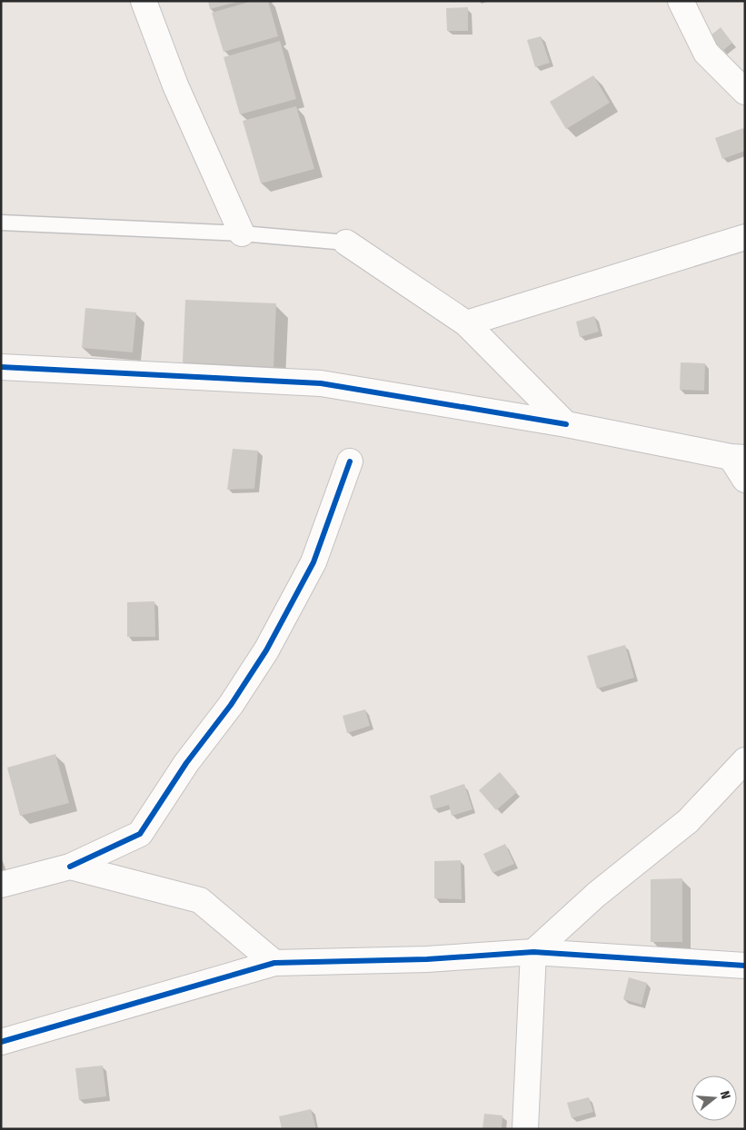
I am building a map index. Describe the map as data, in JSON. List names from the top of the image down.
{
  "north": "right"
}
